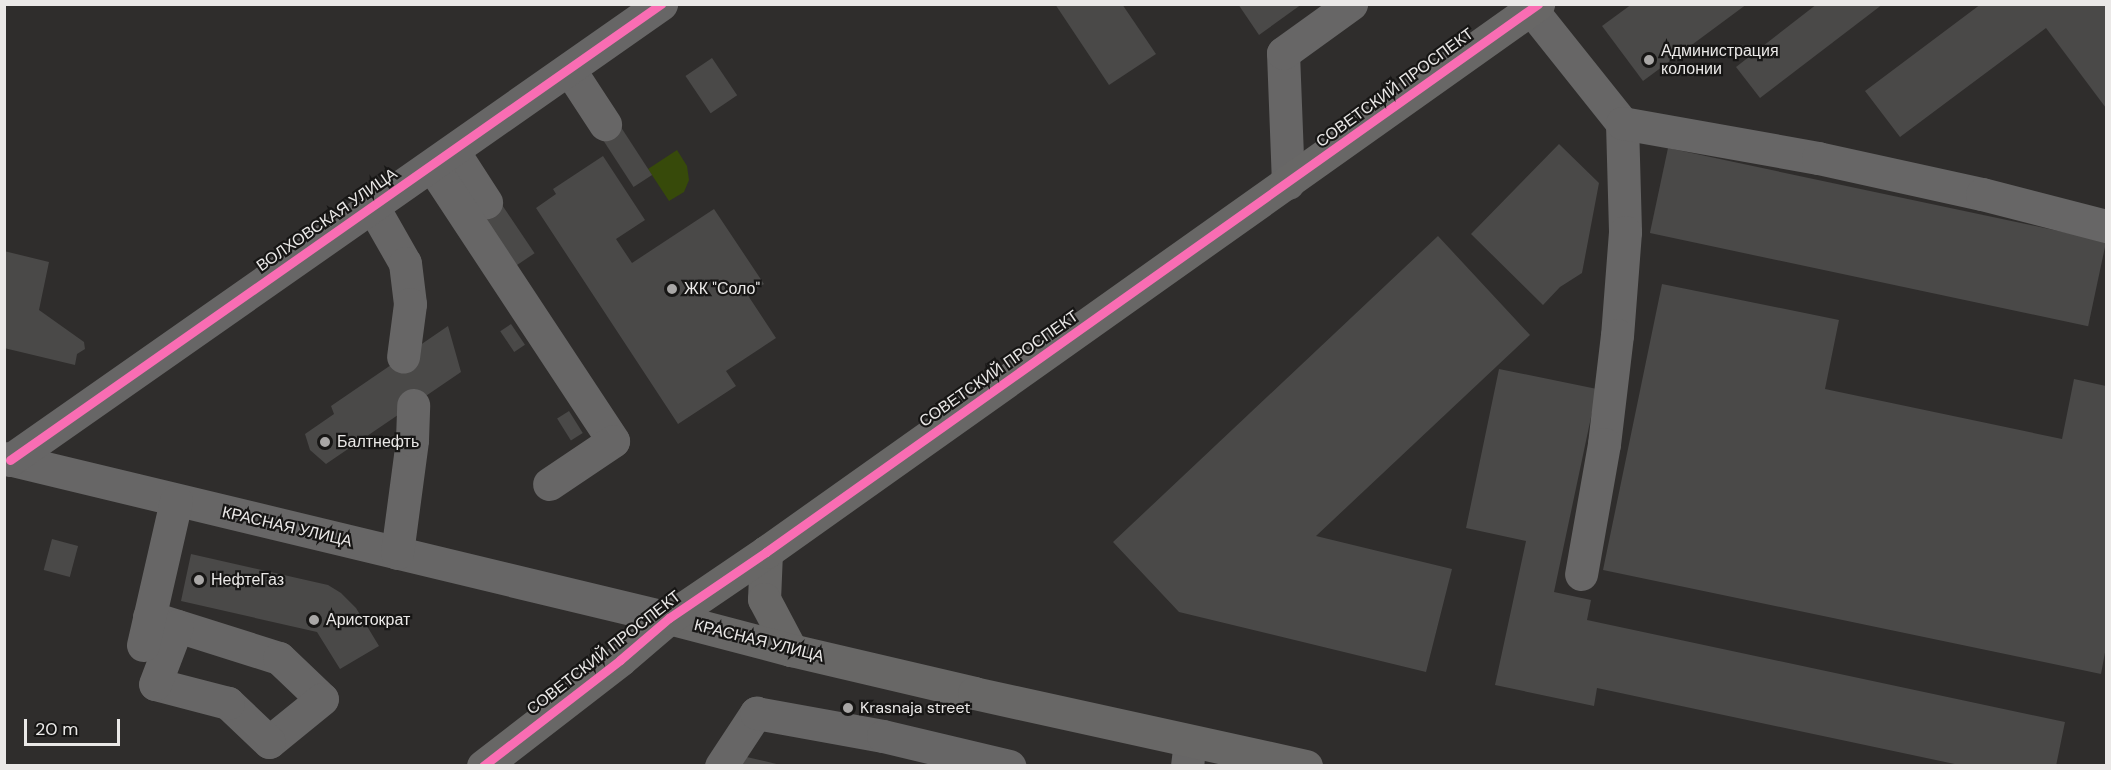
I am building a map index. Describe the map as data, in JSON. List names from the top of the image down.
{
  "streets": {
    "main road": ["СОВЕТСКИЙ ПРОСПЕКТ", "КРАСНАЯ УЛИЦА"],
    "street": ["ВОЛХОВСКАЯ УЛИЦА"]
  },
  "crossings": [
    ["СОВЕТСКИЙ ПРОСПЕКТ", "КРАСНАЯ УЛИЦА"],
    ["ВОЛХОВСКАЯ УЛИЦА", "КРАСНАЯ УЛИЦА"]
  ],
  "places": [
    "Администрация колонии",
    "ЖК \"Соло\"",
    "Балтнефть",
    "НефтеГаз",
    "Аристократ",
    "Krasnaja street"
  ],
  "scale_bar": "20 m"
}
